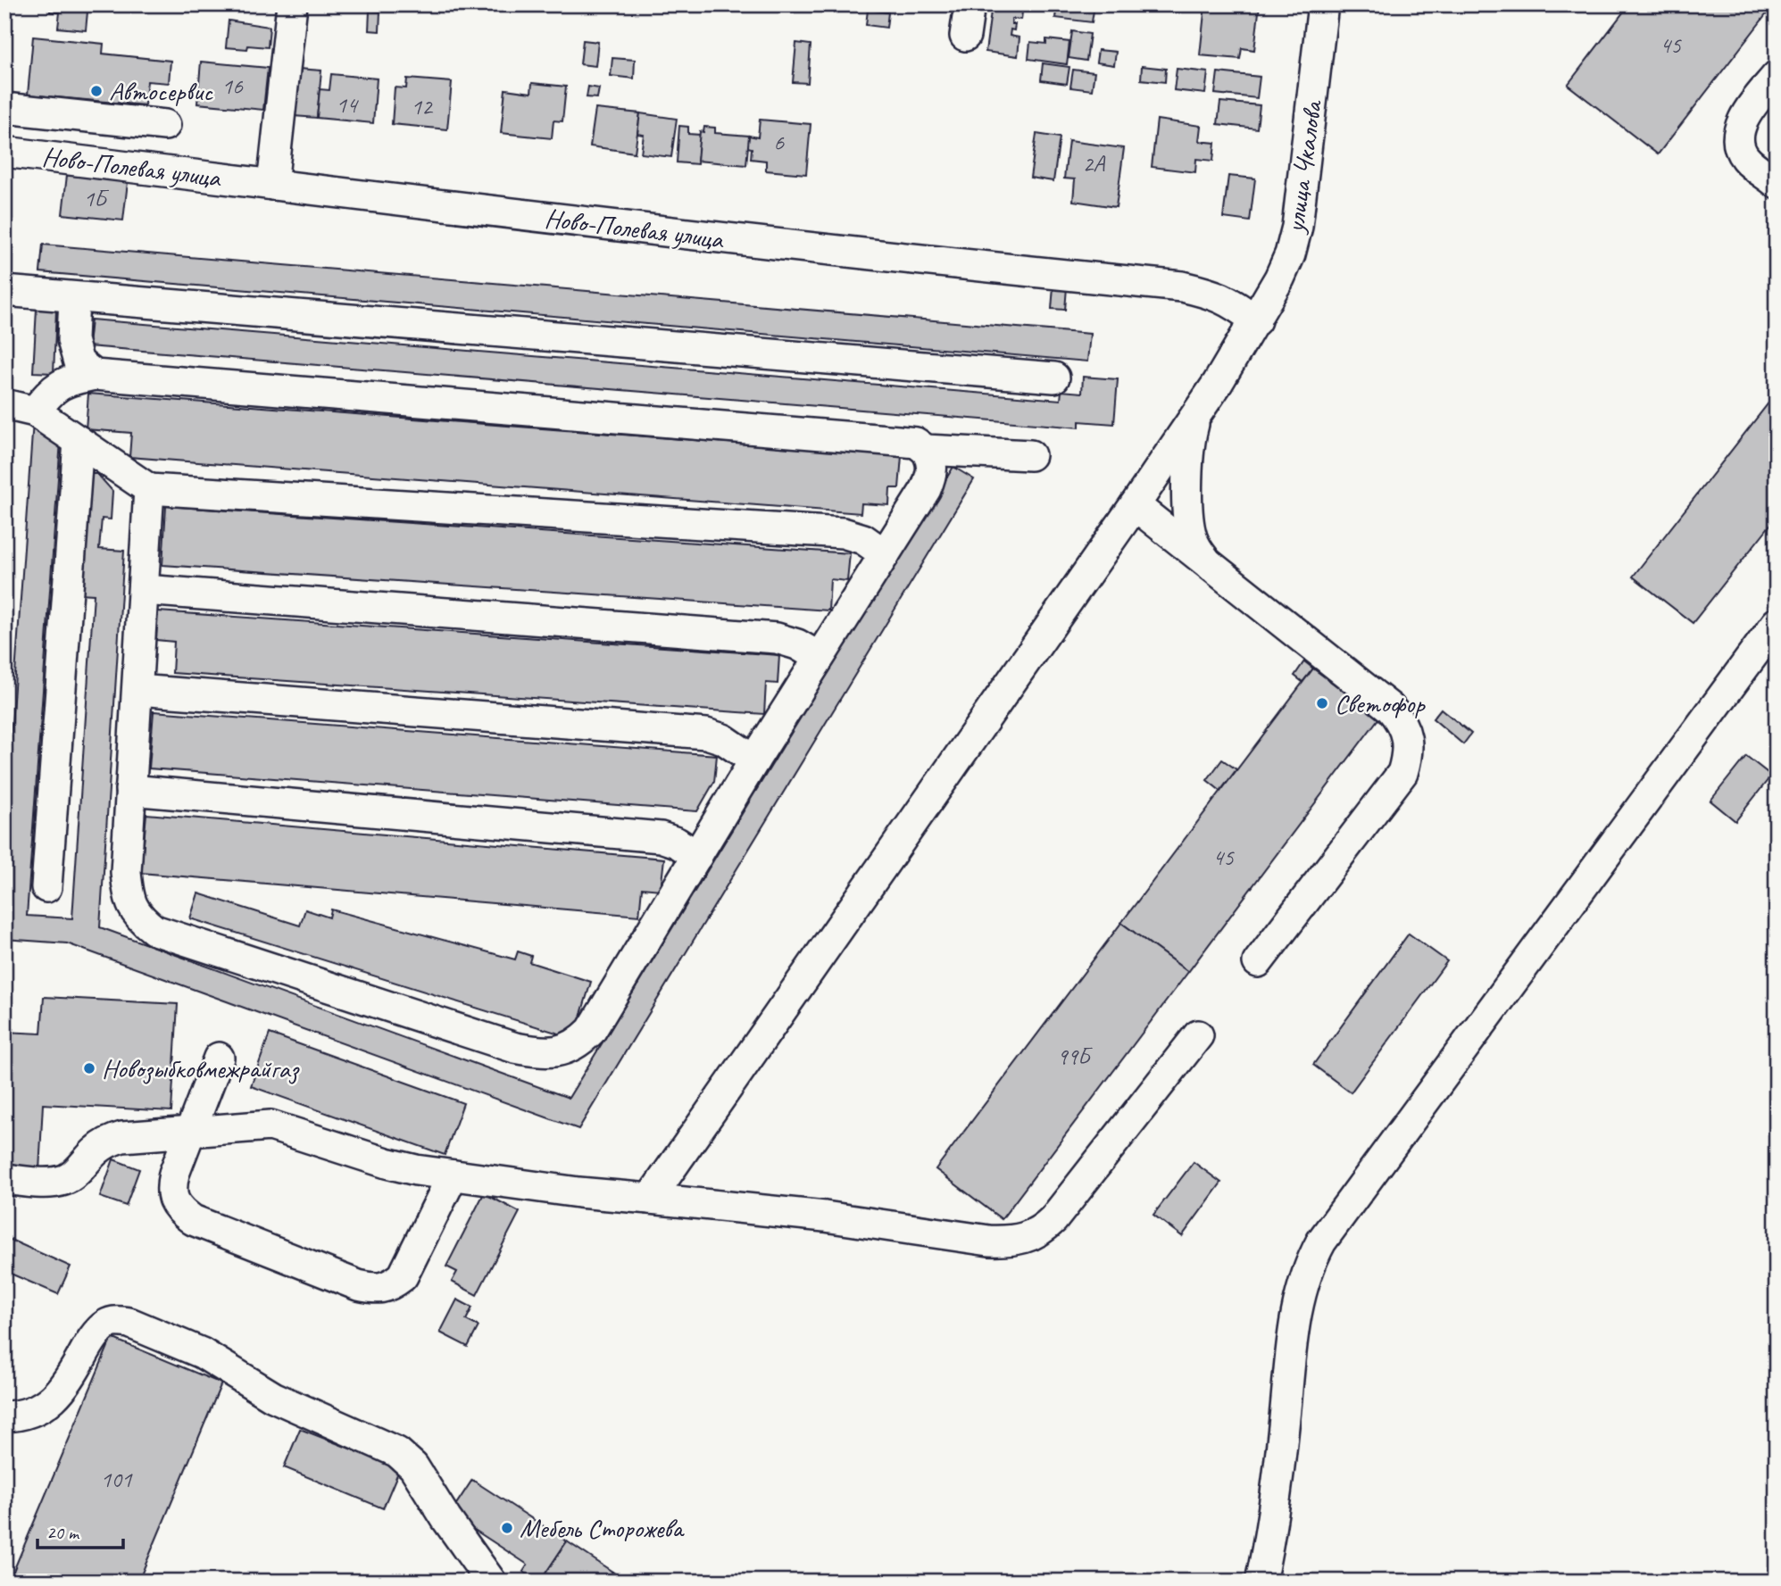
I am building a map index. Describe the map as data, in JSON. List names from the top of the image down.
{
  "streets": {
    "street": ["Ново-Полевая улица", "улица Чкалова"]
  },
  "crossings": [
    ["Ново-Полевая улица", "улица Чкалова"]
  ],
  "places": [
    "Автосервис",
    "Светофор",
    "Новозыбковмежрайгаз",
    "Мебель Сторожева"
  ],
  "house_numbers": [
    "45",
    "16",
    "14",
    "12",
    "6",
    "2А",
    "1Б",
    "45",
    "99Б",
    "101"
  ],
  "scale_bar": "20 m"
}
